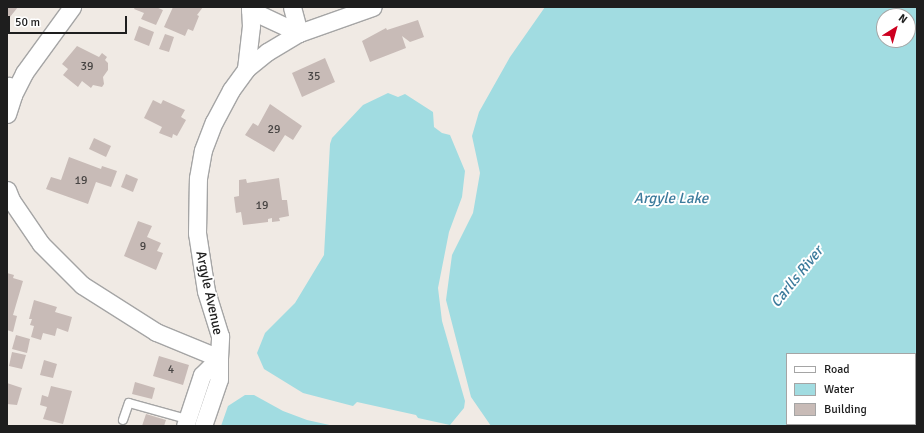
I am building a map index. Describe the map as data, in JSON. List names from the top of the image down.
{
  "streets": {
    "street": ["Argyle Avenue"]
  },
  "water": ["Argyle Lake", "Carlls River"],
  "house_numbers": [
    "39",
    "35",
    "29",
    "19",
    "19",
    "9",
    "4"
  ],
  "legend": ["Road", "Water", "Building"],
  "scale_bar": "50 m",
  "north": "top right"
}
